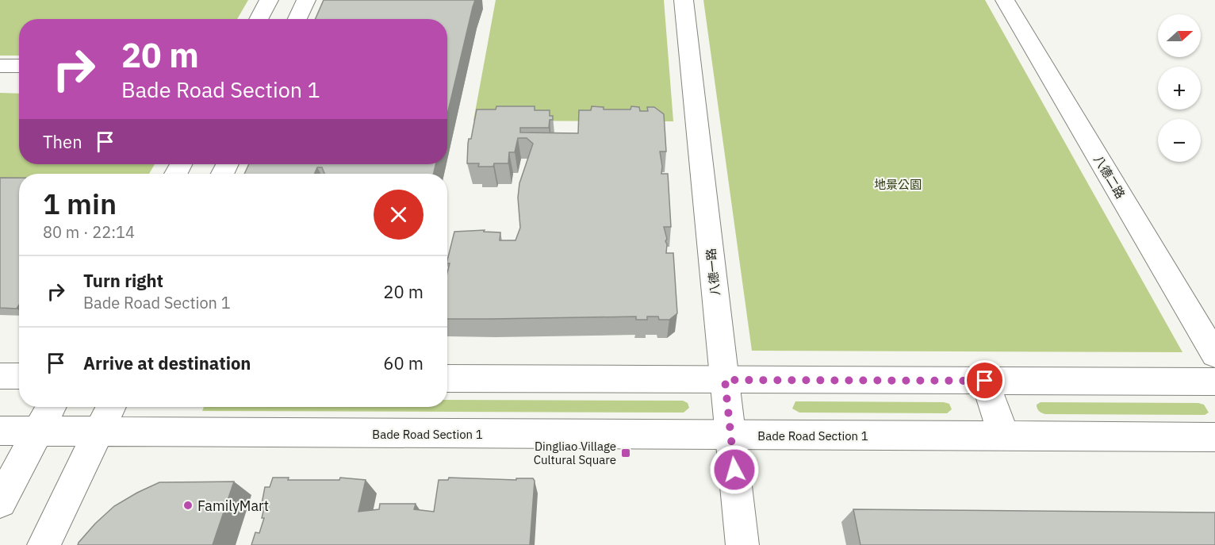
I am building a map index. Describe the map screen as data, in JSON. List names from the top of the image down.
{
  "streets": {
    "street": ["八德二路", "八德一路", "Bade Road Section 1"]
  },
  "crossings": [
    ["八德一路", "Bade Road Section 1"]
  ],
  "parks": ["地景公園"],
  "places": {
    "transit": ["Dingliao Village Cultural Square"],
    "other": ["FamilyMart"]
  },
  "north": "right",
  "page": {
    "map_buttons": ["+", "−"],
    "turn": ["20 m", "Bade Road Section 1"],
    "then": "Then",
    "heading": ["1 min", "80 m · 22:14"],
    "list": [
      {
        "name": "Turn right",
        "note": "Bade Road Section 1",
        "value": "20 m"
      },
      {
        "name": "Arrive at destination",
        "value": "60 m"
      }
    ]
  }
}
